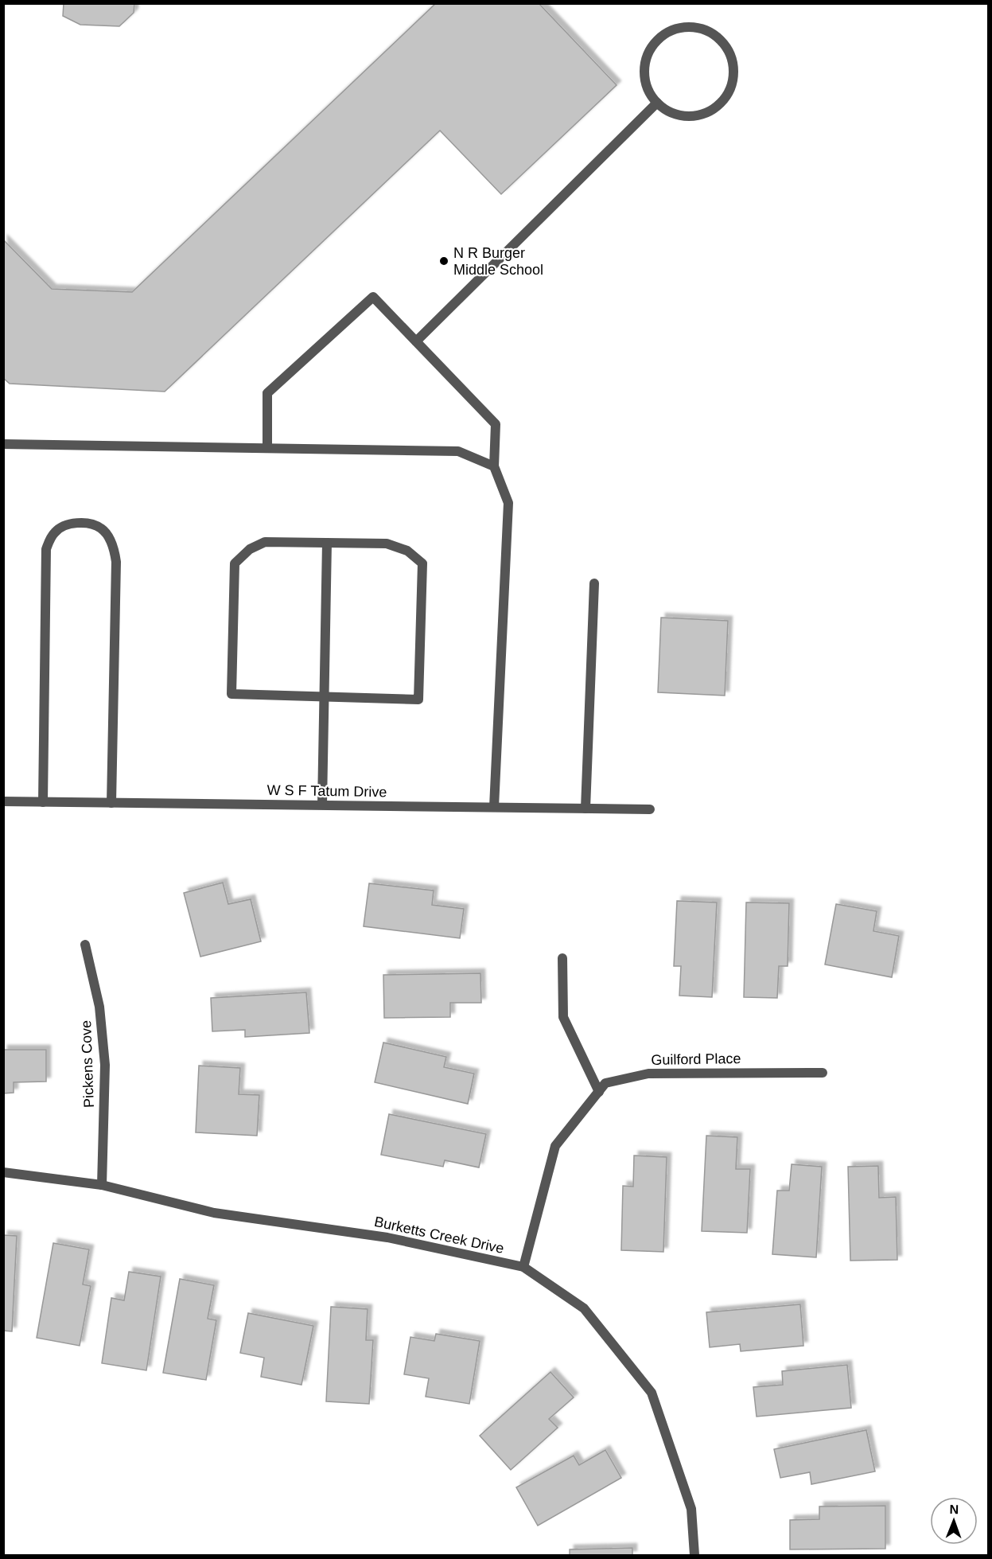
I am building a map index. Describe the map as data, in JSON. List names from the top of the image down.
{
  "streets": {
    "street": [
      "W S F Tatum Drive",
      "Guilford Place",
      "Pickens Cove",
      "Burketts Creek Drive"
    ]
  },
  "crossings": [
    ["Guilford Place", "Burketts Creek Drive"],
    ["Pickens Cove", "Burketts Creek Drive"]
  ],
  "places": ["N R Burger Middle School"],
  "north": "top"
}
